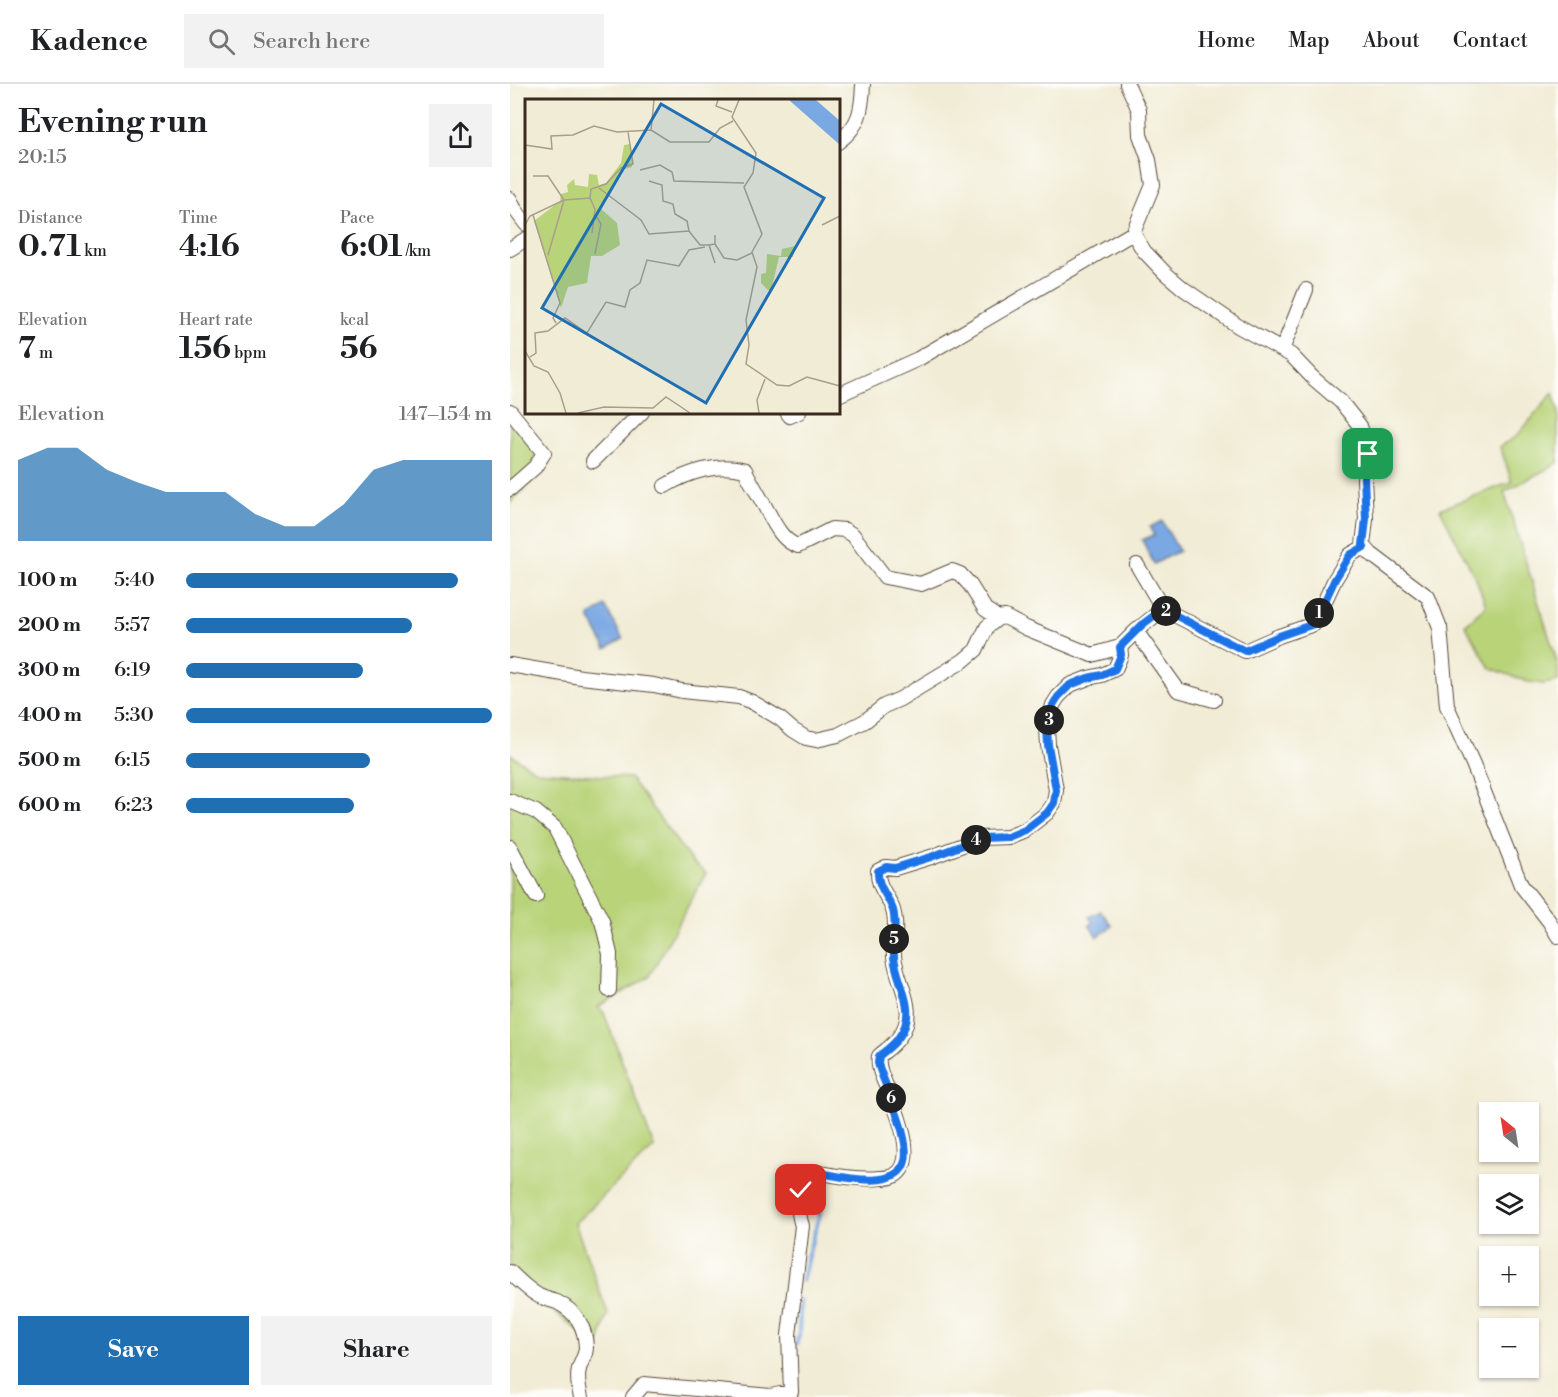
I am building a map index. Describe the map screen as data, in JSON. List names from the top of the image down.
{
  "north": "top left",
  "page": {
    "header": "Kadence",
    "search": "Search here",
    "nav": [
      "Home",
      "Map",
      "About",
      "Contact"
    ],
    "heading": ["Evening run", "20:15"],
    "stats": [
      ["Distance", "0.71 km"],
      ["Time", "4:16"],
      ["Pace", "6:01 /km"],
      ["Elevation", "7 m"],
      ["Heart rate", "156 bpm"],
      ["kcal", "56"]
    ],
    "chart": ["Elevation", "147–154 m"],
    "list": [
      {
        "name": "100 m",
        "note": "5:40"
      },
      {
        "name": "200 m",
        "note": "5:57"
      },
      {
        "name": "300 m",
        "note": "6:19"
      },
      {
        "name": "400 m",
        "note": "5:30"
      },
      {
        "name": "500 m",
        "note": "6:15"
      },
      {
        "name": "600 m",
        "note": "6:23"
      }
    ],
    "pins": [
      "2",
      "1",
      "3",
      "4",
      "5",
      "6"
    ],
    "map_buttons": ["+", "−"],
    "buttons": ["Save", "Share"]
  }
}
